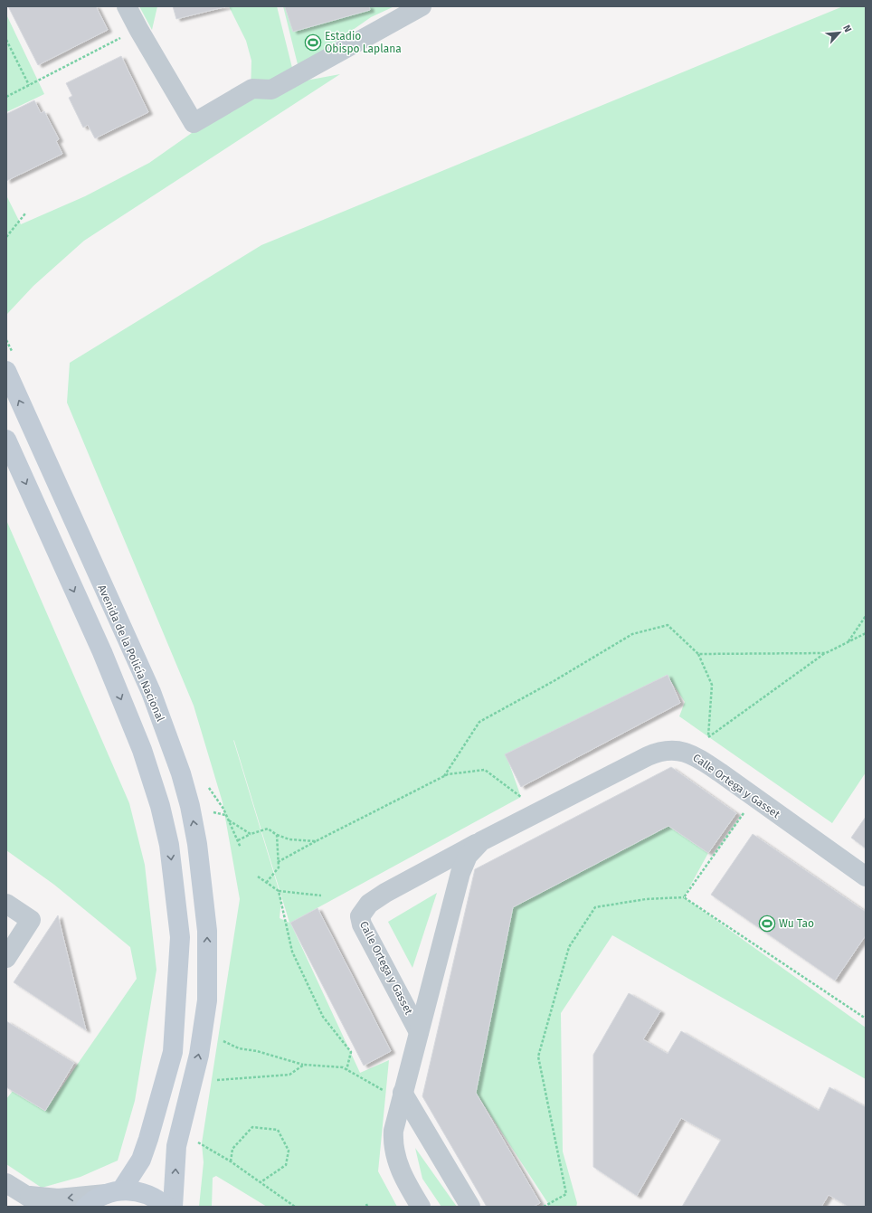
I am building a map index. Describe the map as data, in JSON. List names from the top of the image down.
{
  "streets": {
    "main road": ["Avenida de la Policía Nacional"],
    "street": ["Calle Ortega y Gasset"]
  },
  "places": {
    "sports": ["Estadio Obispo Laplana", "Wu Tao"]
  },
  "north": "top right"
}
